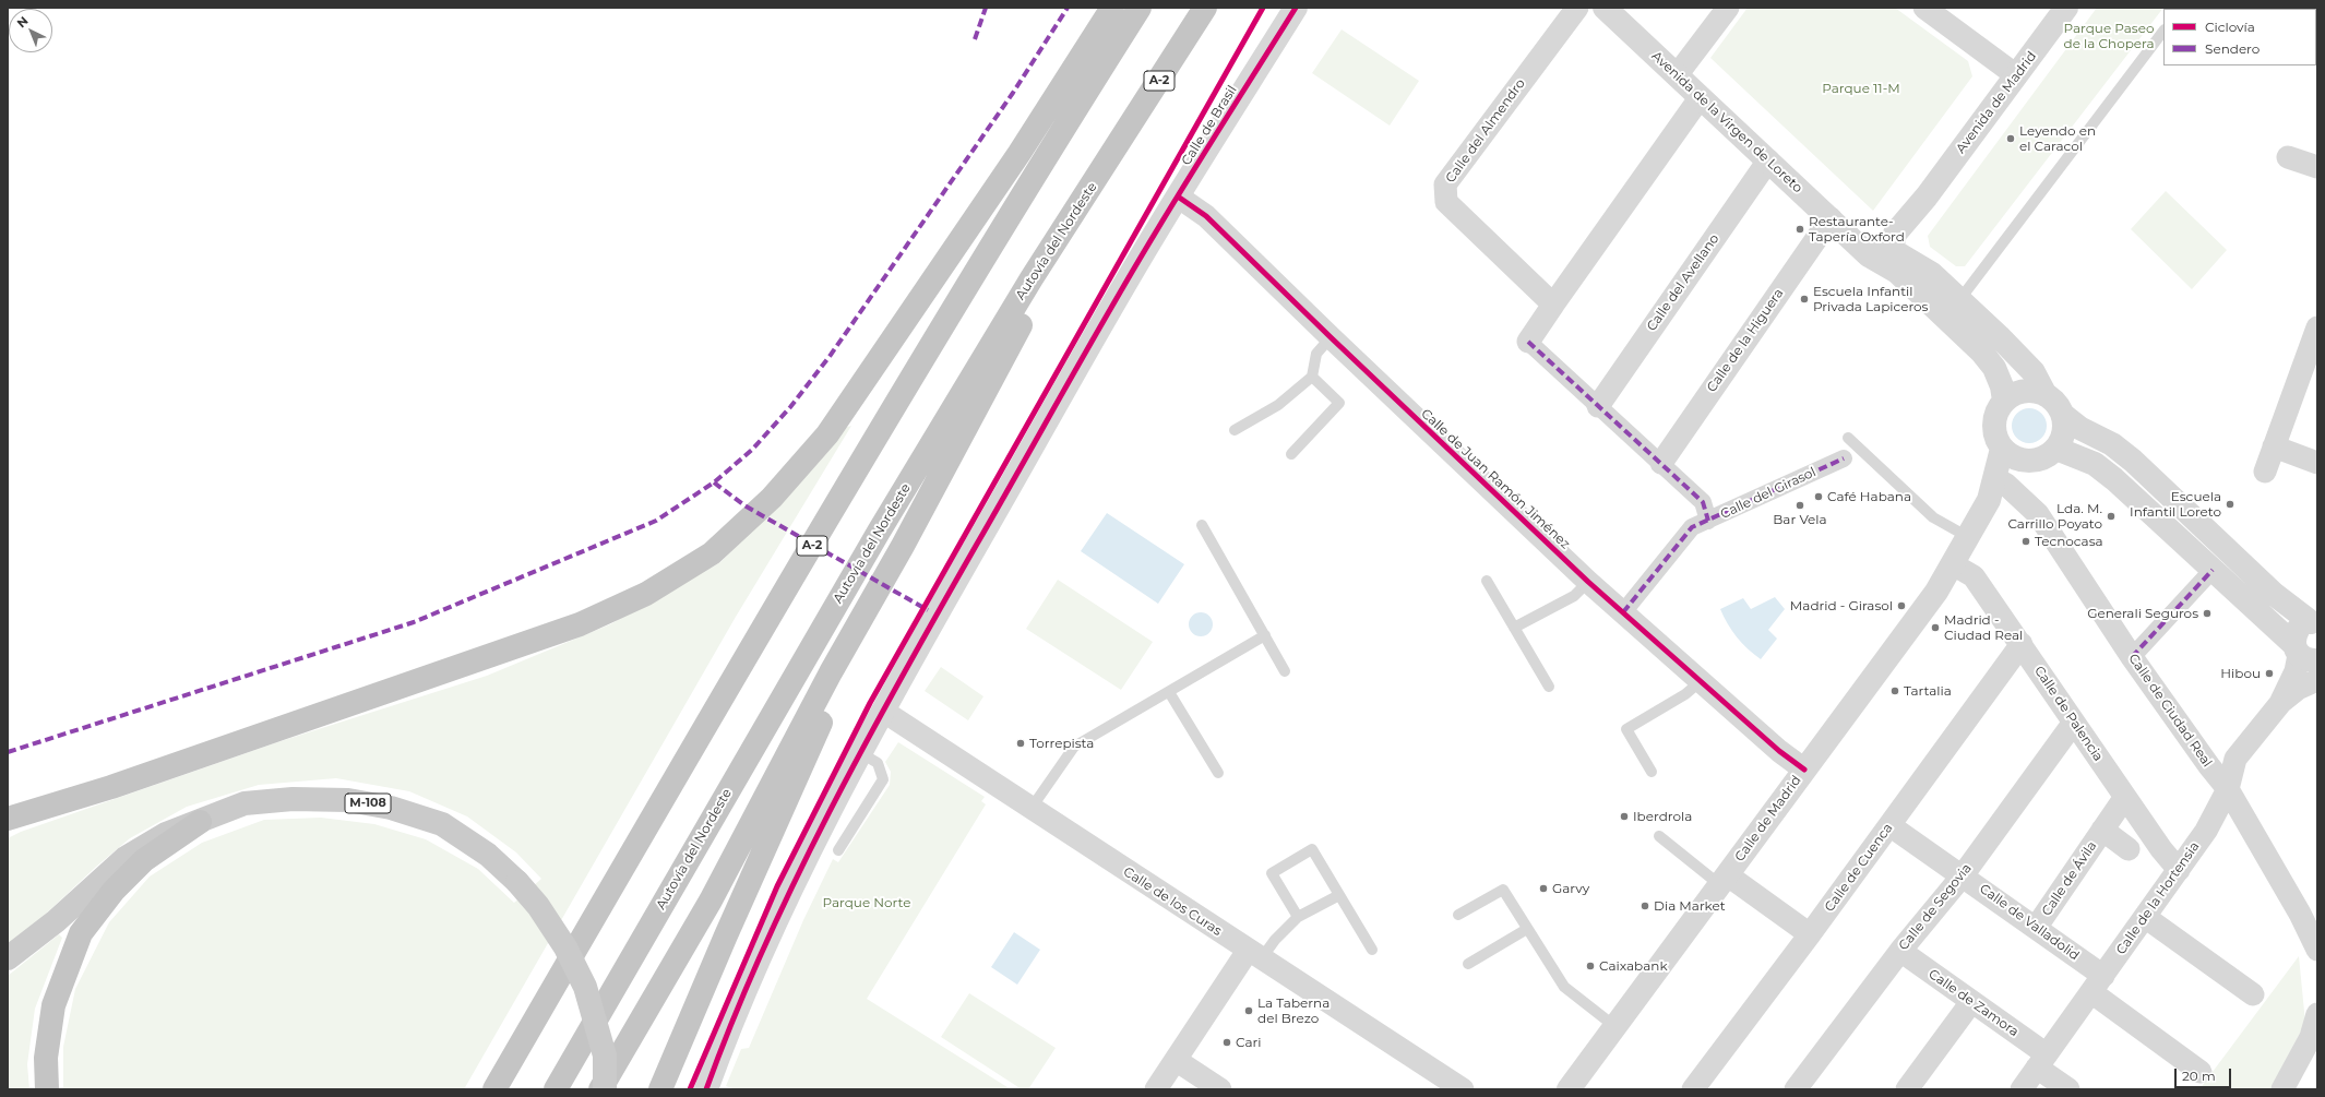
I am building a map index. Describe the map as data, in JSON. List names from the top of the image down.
{
  "streets": {
    "highway": ["A-2", "Autovía del Nordeste"],
    "main road": ["M-108"],
    "street": [
      "Avenida de Madrid",
      "Avenida de la Virgen de Loreto",
      "Calle de Brasil",
      "Calle del Almendro",
      "Calle del Avellano",
      "Calle de la Higuera",
      "Calle de Juan Ramón Jiménez",
      "Calle del Girasol",
      "Calle de Ciudad Real",
      "Calle de Palencia",
      "Calle de Madrid",
      "Calle de Cuenca",
      "Calle de Ávila",
      "Calle de la Hortensia",
      "Calle de los Curas",
      "Calle de Segovia",
      "Calle de Valladolid",
      "Calle de Zamora"
    ]
  },
  "crossings": [
    ["Avenida de Madrid", "Avenida de la Virgen de Loreto"],
    ["Avenida de la Virgen de Loreto", "Calle del Avellano"],
    ["Avenida de la Virgen de Loreto", "Calle de la Higuera"],
    ["Avenida de la Virgen de Loreto", "Calle de Madrid"],
    ["Calle de Brasil", "Calle de Juan Ramón Jiménez"],
    ["Calle de Brasil", "Calle de los Curas"],
    ["Calle de Juan Ramón Jiménez", "Calle del Girasol"],
    ["Calle de Juan Ramón Jiménez", "Calle de Madrid"],
    ["Calle de Ciudad Real", "Calle de Madrid"],
    ["Calle de Ciudad Real", "Calle de la Hortensia"],
    ["Calle de Palencia", "Calle de Madrid"],
    ["Calle de Palencia", "Calle de Cuenca"],
    ["Calle de Palencia", "Calle de Ávila"],
    ["Calle de Palencia", "Calle de la Hortensia"],
    ["Calle de Palencia", "Calle de Segovia"],
    ["Calle de Cuenca", "Calle de Valladolid"],
    ["Calle de Ávila", "Calle de Valladolid"],
    ["Calle de la Hortensia", "Calle de Valladolid"],
    ["Calle de la Hortensia", "Calle de Zamora"],
    ["Calle de Segovia", "Calle de Valladolid"],
    ["Calle de Segovia", "Calle de Zamora"]
  ],
  "parks": ["Parque Paseo de la Chopera", "Parque 11-M", "Parque Norte"],
  "places": [
    "Leyendo en el Caracol",
    "Restaurante- Tapería Oxford",
    "Escuela Infantil Privada Lapiceros",
    "Café Habana",
    "Escuela Infantil Loreto",
    "Bar Vela",
    "Lda. M. Carrillo Poyato",
    "Tecnocasa",
    "Madrid - Girasol",
    "Generali Seguros",
    "Madrid - Ciudad Real",
    "Hibou",
    "Tartalia",
    "Torrepista",
    "Iberdrola",
    "Garvy",
    "Dia Market",
    "Caixabank",
    "La Taberna del Brezo",
    "Cari"
  ],
  "legend": ["Ciclovía", "Sendero"],
  "scale_bar": "20 m",
  "north": "top left"
}
